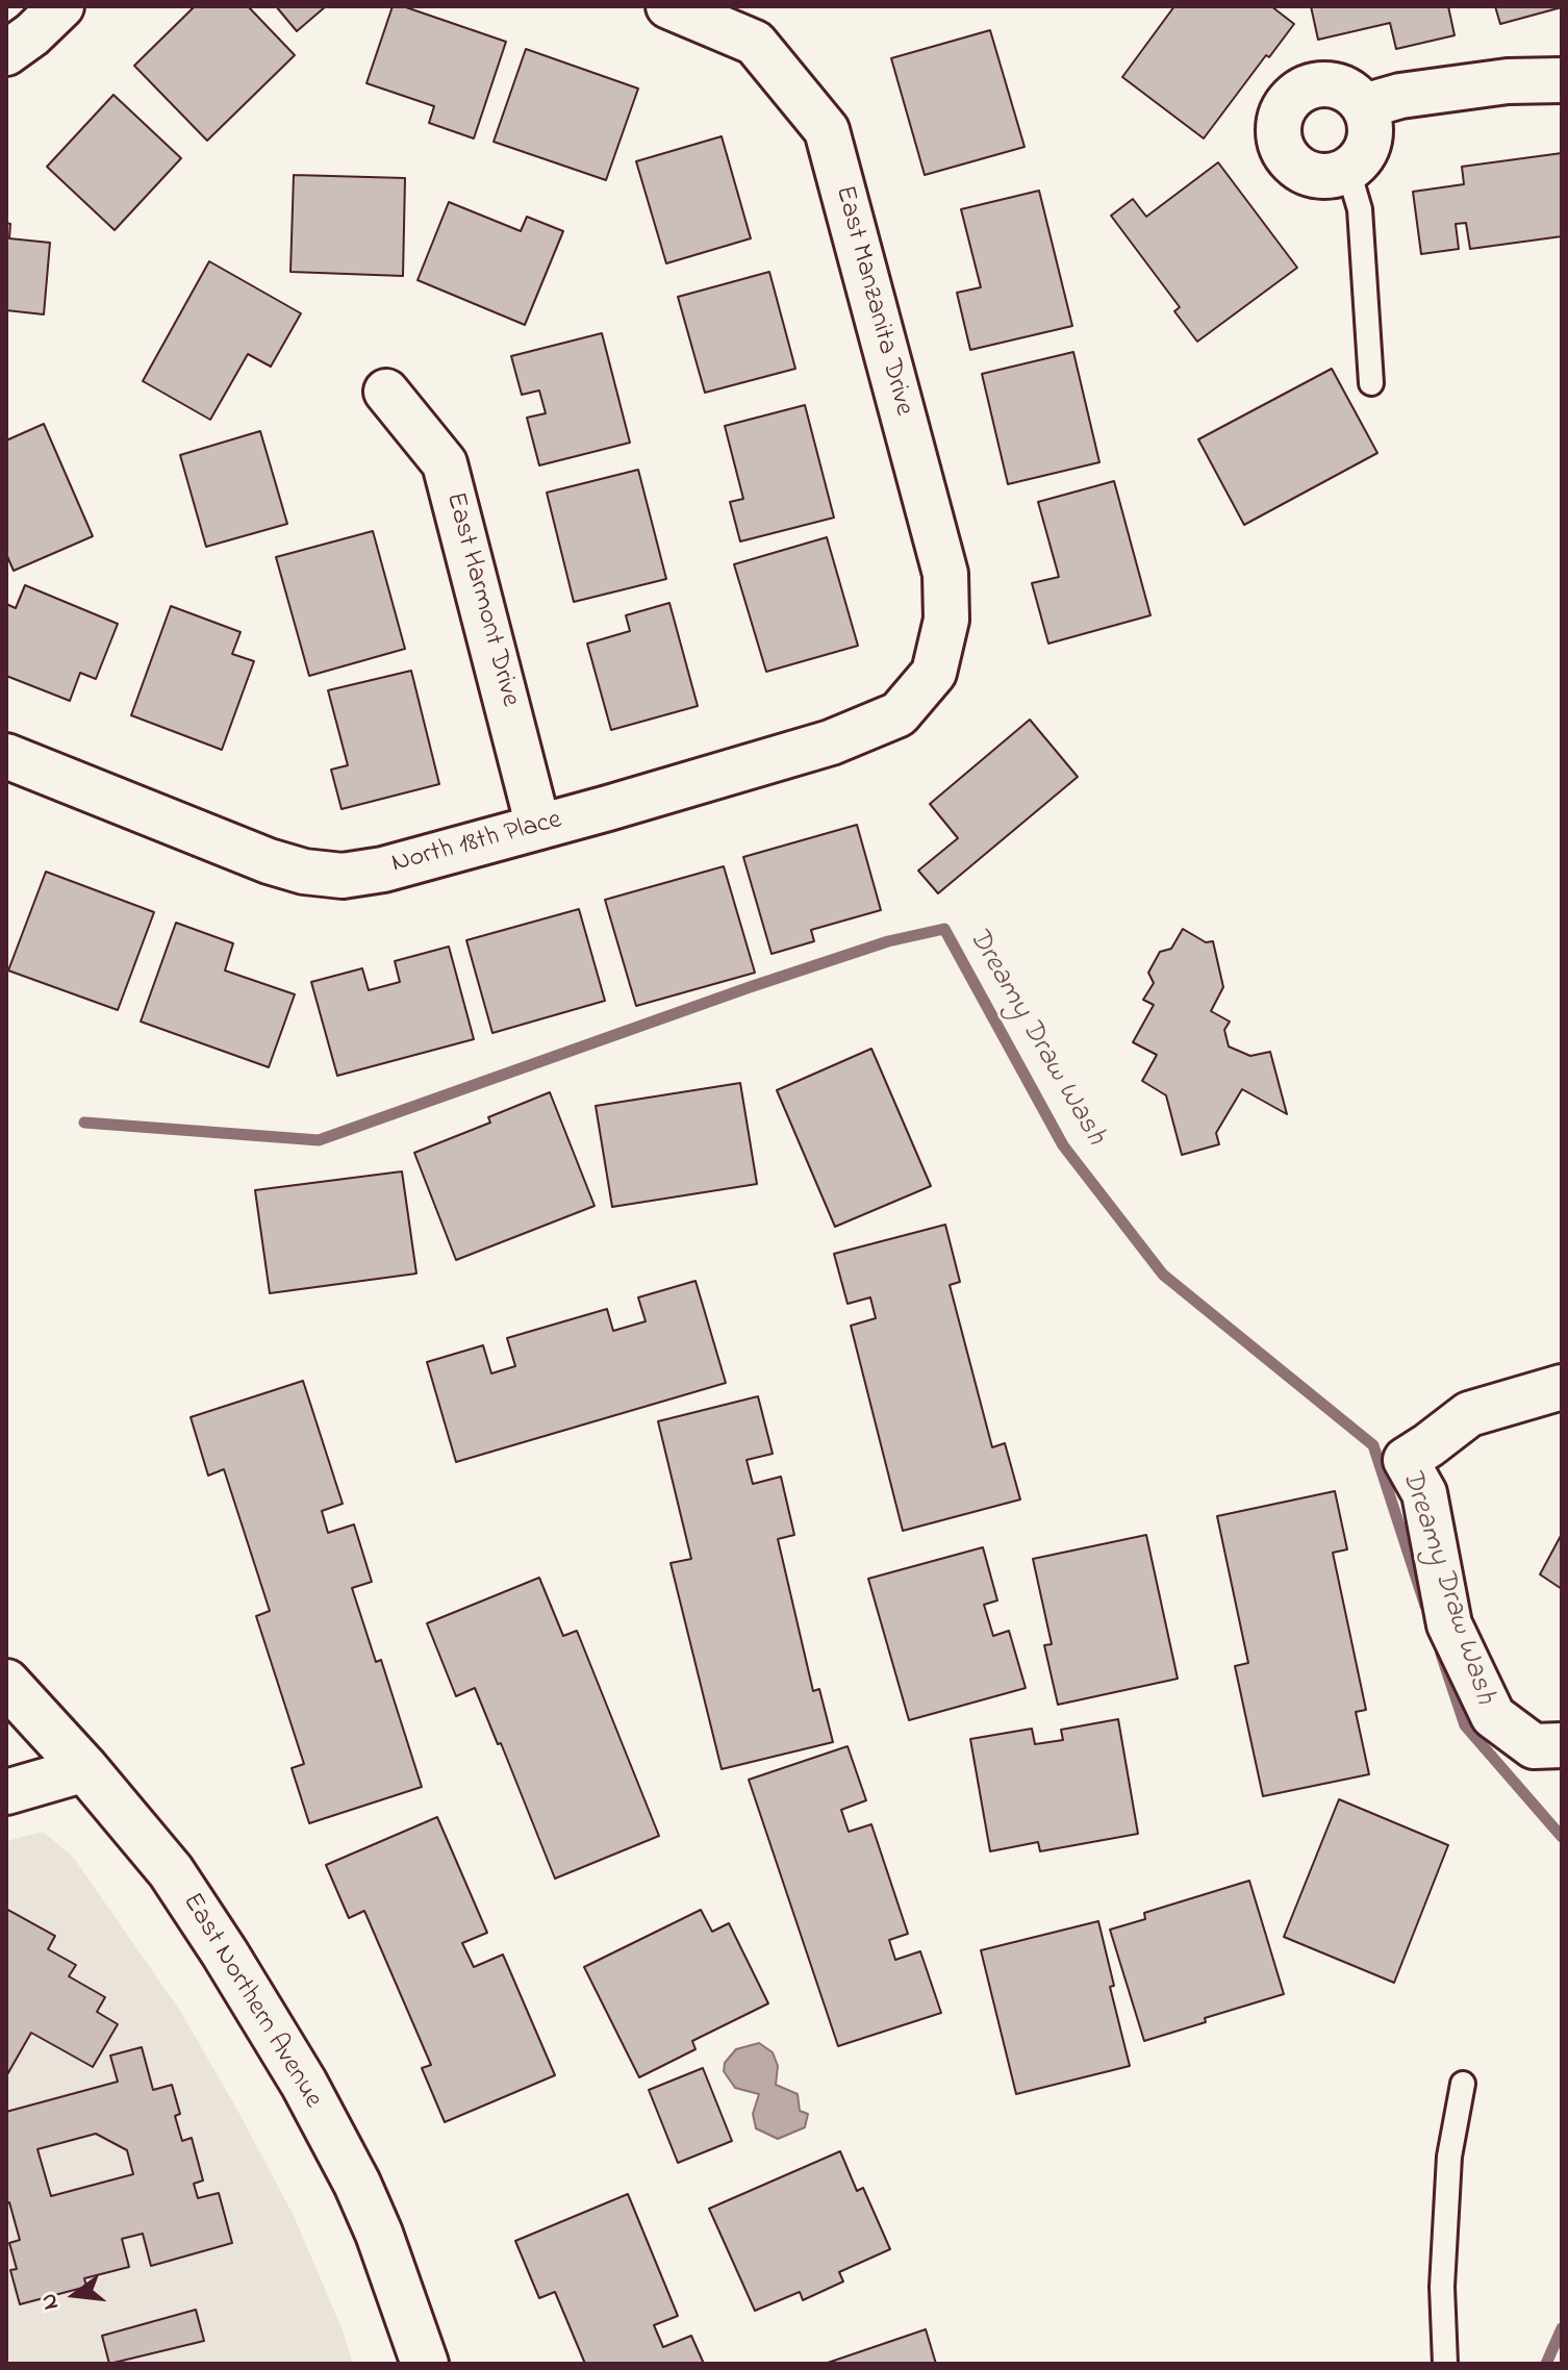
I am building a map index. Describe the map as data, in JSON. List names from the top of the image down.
{
  "streets": {
    "main road": ["East Northern Avenue"],
    "street": ["East Manzanita Drive", "East Harmont Drive", "North 18th Place"]
  },
  "crossings": [
    ["East Manzanita Drive", "North 18th Place"],
    ["East Harmont Drive", "North 18th Place"]
  ],
  "water": ["Dreamy Draw Wash"],
  "north": "left"
}
